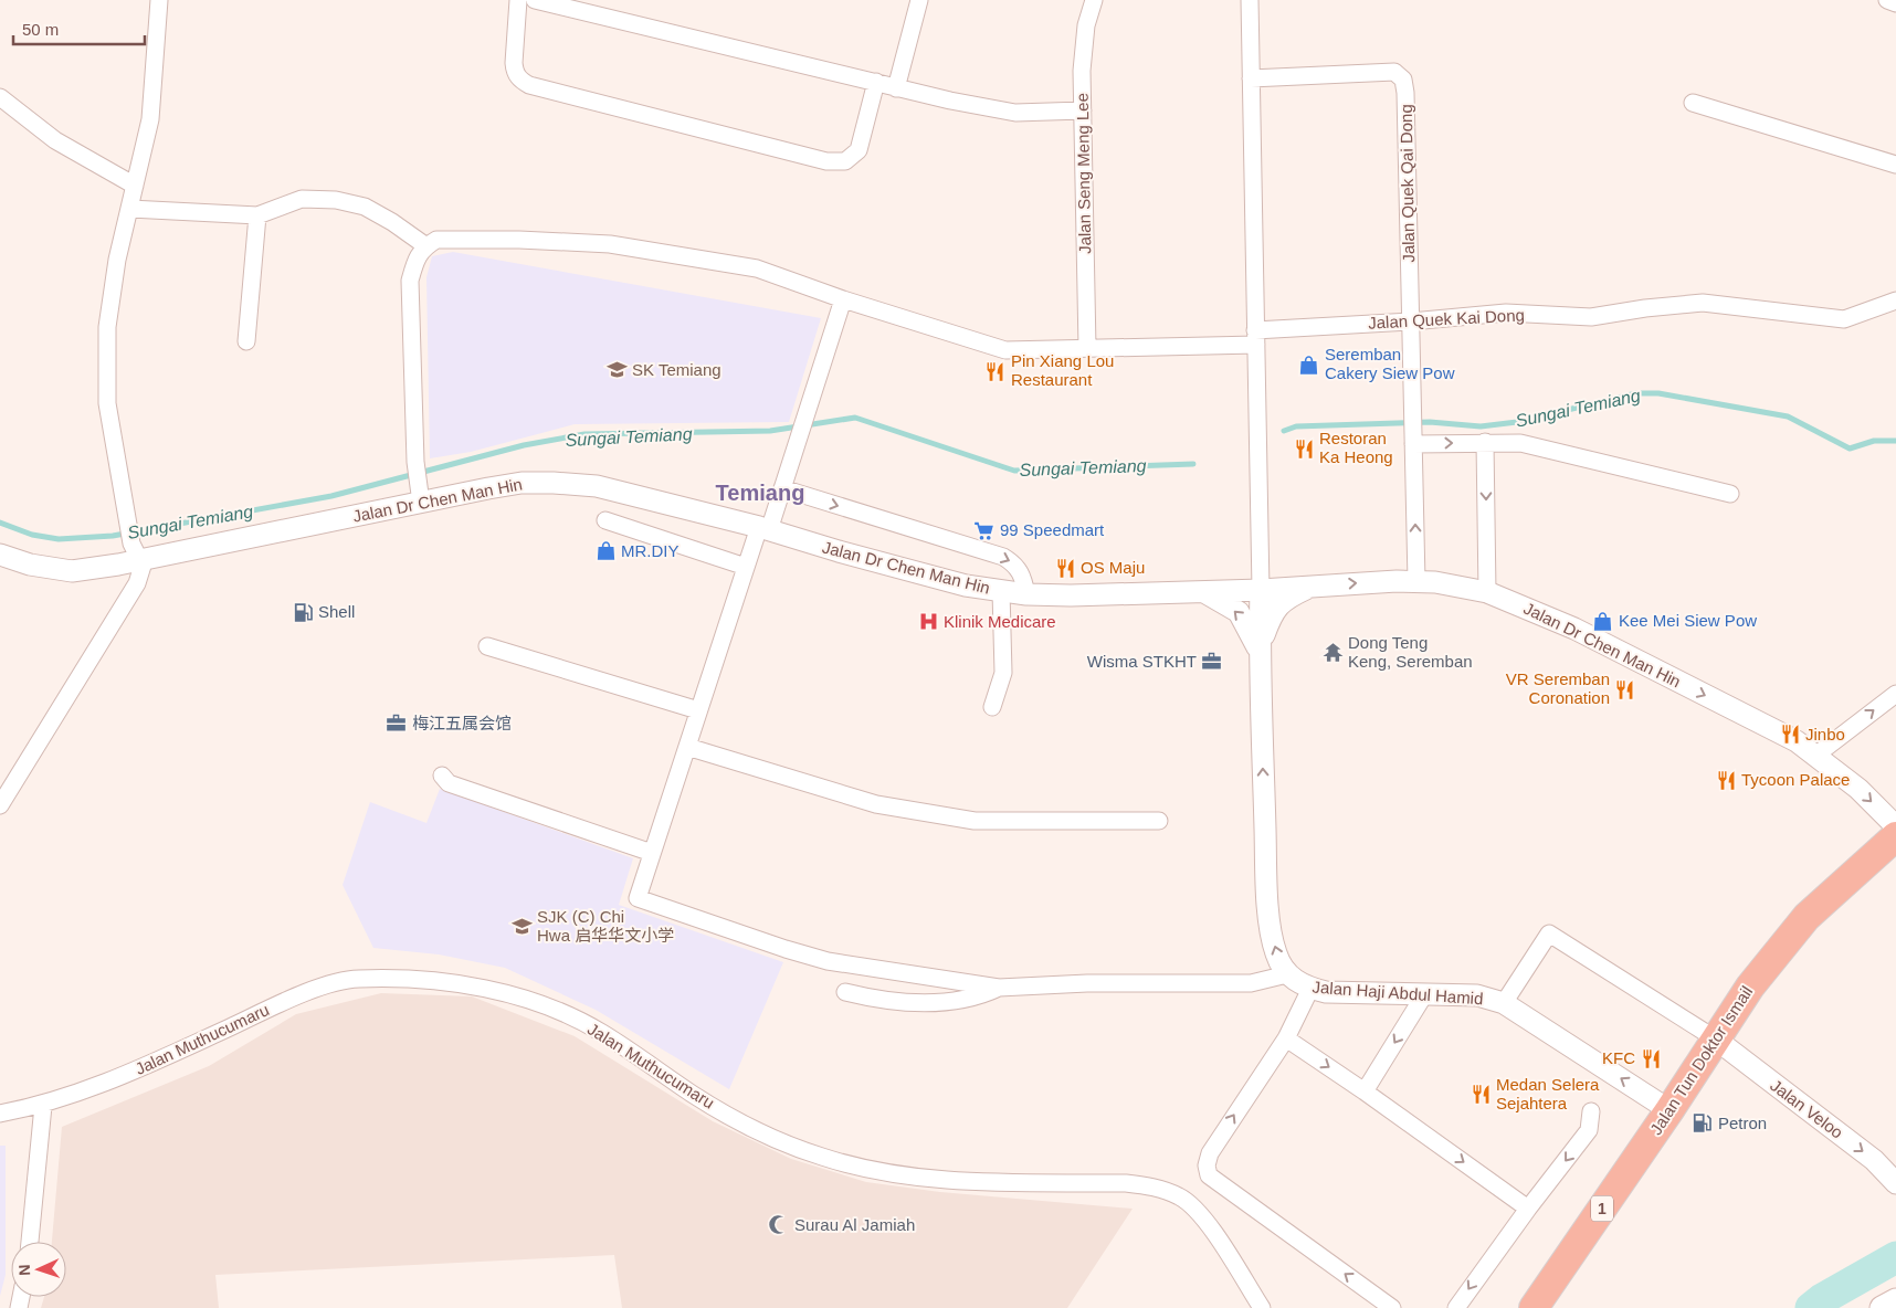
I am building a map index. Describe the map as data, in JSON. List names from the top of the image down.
{
  "streets": {
    "highway": ["Jalan Tun Doktor Ismail", "1"],
    "street": [
      "Jalan Seng Meng Lee",
      "Jalan Quek Qai Dong",
      "Jalan Quek Kai Dong",
      "Jalan Dr Chen Man Hin",
      "Jalan Haji Abdul Hamid",
      "Jalan Muthucumaru",
      "Jalan Veloo"
    ]
  },
  "crossings": [
    ["Jalan Seng Meng Lee", "Jalan Quek Kai Dong"],
    ["Jalan Quek Qai Dong", "Jalan Quek Kai Dong"],
    ["Jalan Quek Qai Dong", "Jalan Dr Chen Man Hin"],
    ["Jalan Haji Abdul Hamid", "Jalan Tun Doktor Ismail"],
    ["Jalan Tun Doktor Ismail", "Jalan Veloo"]
  ],
  "one_way": ["Jalan Veloo"],
  "districts": ["Temiang"],
  "water": ["Sungai Temiang"],
  "places": {
    "shop": ["Seremban Cakery Siew Pow", "MR.DIY", "Kee Mei Siew Pow"],
    "school or university": ["SK Temiang", "SJK (C) Chi Hwa 启华华文小学"],
    "restaurant": [
      "Pin Xiang Lou Restaurant",
      "Restoran Ka Heong",
      "OS Maju",
      "VR Seremban Coronation",
      "Jinbo",
      "Tycoon Palace",
      "KFC",
      "Medan Selera Sejahtera"
    ],
    "supermarket": ["99 Speedmart"],
    "fuel station": ["Shell", "Petron"],
    "hospital": ["Klinik Medicare"],
    "temple": ["Dong Teng Keng, Seremban"],
    "office": ["Wisma STKHT", "梅江五属会馆"],
    "mosque": ["Surau Al Jamiah"]
  },
  "scale_bar": "50 m",
  "north": "left"
}
